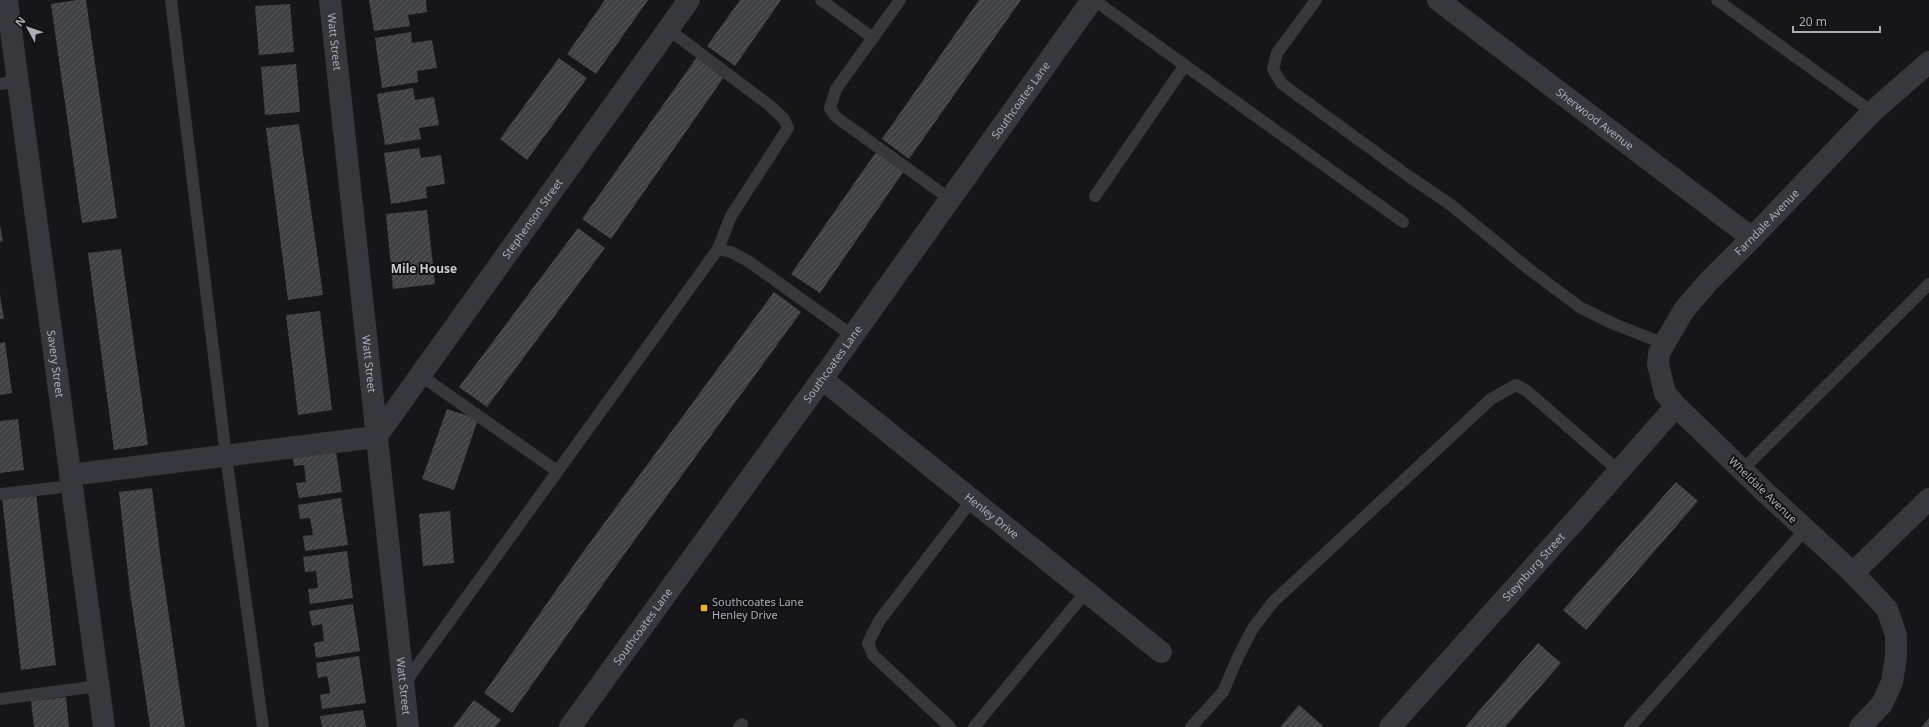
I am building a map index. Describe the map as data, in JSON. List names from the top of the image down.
{
  "streets": {
    "street": [
      "Watt Street",
      "Southcoates Lane",
      "Sherwood Avenue",
      "Stephenson Street",
      "Farndale Avenue",
      "Savery Street",
      "Wheldale Avenue",
      "Henley Drive",
      "Steynburg Street"
    ]
  },
  "crossings": [
    ["Watt Street", "Stephenson Street"],
    ["Southcoates Lane", "Henley Drive"],
    ["Sherwood Avenue", "Farndale Avenue"],
    ["Farndale Avenue", "Wheldale Avenue"],
    ["Farndale Avenue", "Steynburg Street"],
    ["Wheldale Avenue", "Steynburg Street"]
  ],
  "districts": ["Mile House"],
  "places": {
    "transit": ["Southcoates Lane Henley Drive"]
  },
  "scale_bar": "20 m",
  "north": "top left"
}
